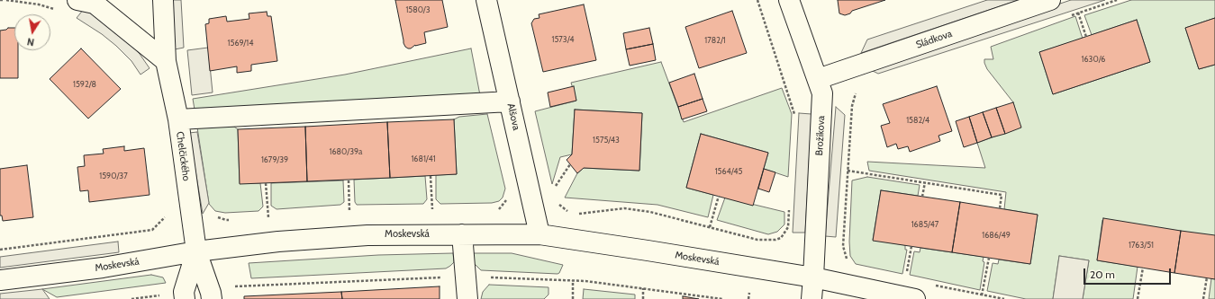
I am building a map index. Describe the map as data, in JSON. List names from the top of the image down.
{
  "streets": {
    "street": [
      "Sládkova",
      "Alšova",
      "Brožíkova",
      "Chelčického",
      "Moskevská"
    ]
  },
  "crossings": [
    ["Sládkova", "Brožíkova"],
    ["Alšova", "Moskevská"],
    ["Brožíkova", "Moskevská"],
    ["Chelčického", "Moskevská"]
  ],
  "house_numbers": [
    "1580/3",
    "1573/4",
    "1782/1",
    "1569/14",
    "1630/6",
    "1592/8",
    "1582/4",
    "1575/43",
    "1680/39a",
    "1681/41",
    "1679/39",
    "1564/45",
    "1590/37",
    "1685/47",
    "1686/49",
    "1763/51"
  ],
  "scale_bar": "20 m",
  "north": "bottom"
}
